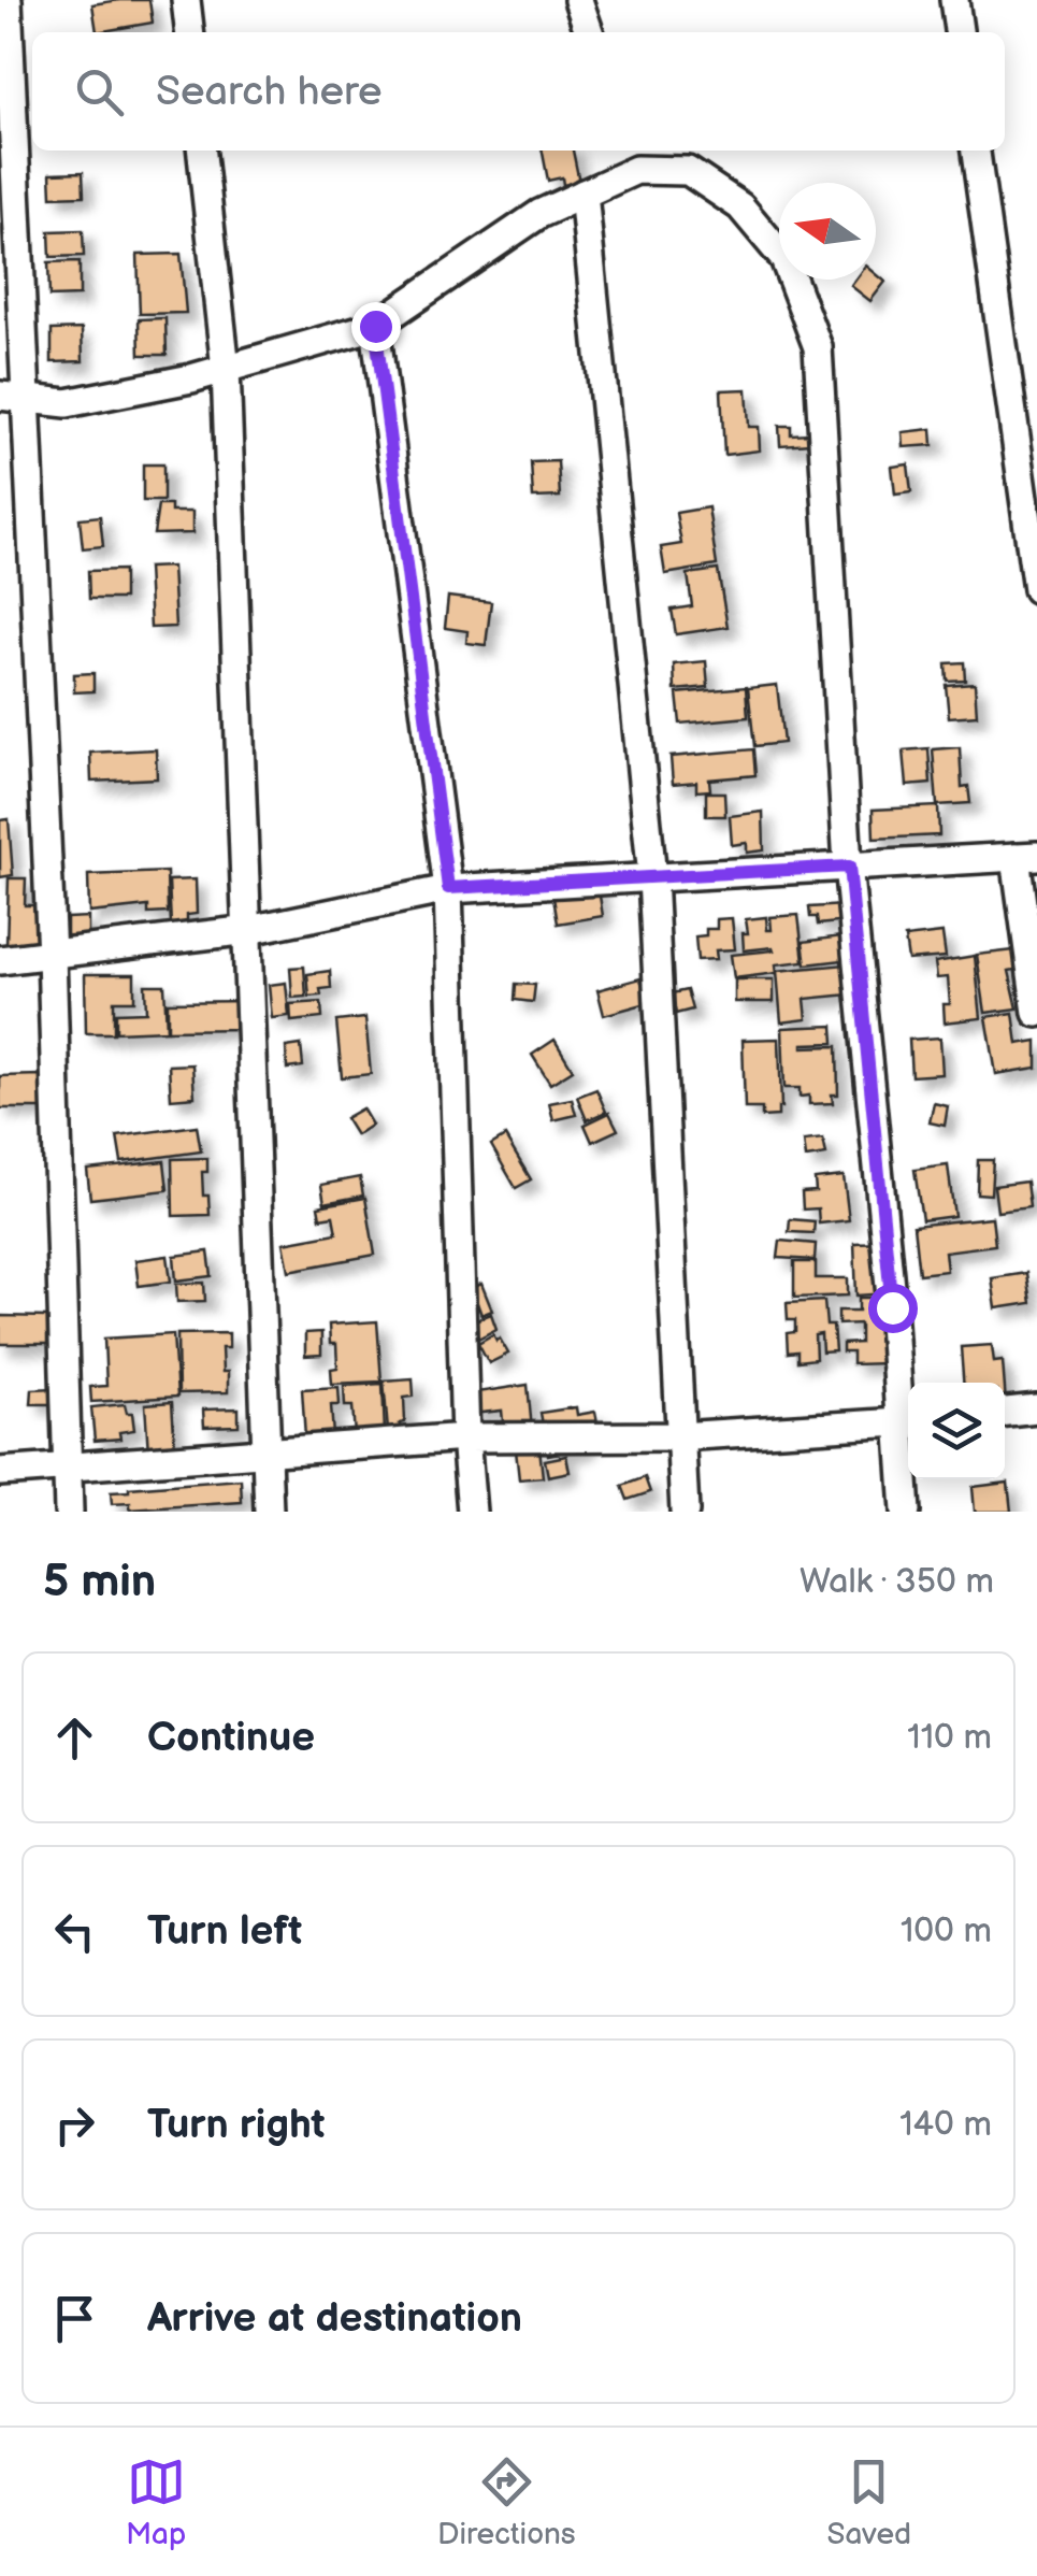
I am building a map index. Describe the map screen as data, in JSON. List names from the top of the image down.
{
  "north": "left",
  "page": {
    "search": "Search here",
    "heading": ["5 min", "Walk · 350 m"],
    "list": [
      ["Continue", "110 m"],
      ["Turn left", "100 m"],
      ["Turn right", "140 m"],
      "Arrive at destination"
    ],
    "nav": ["Map", "Directions", "Saved"]
  }
}
